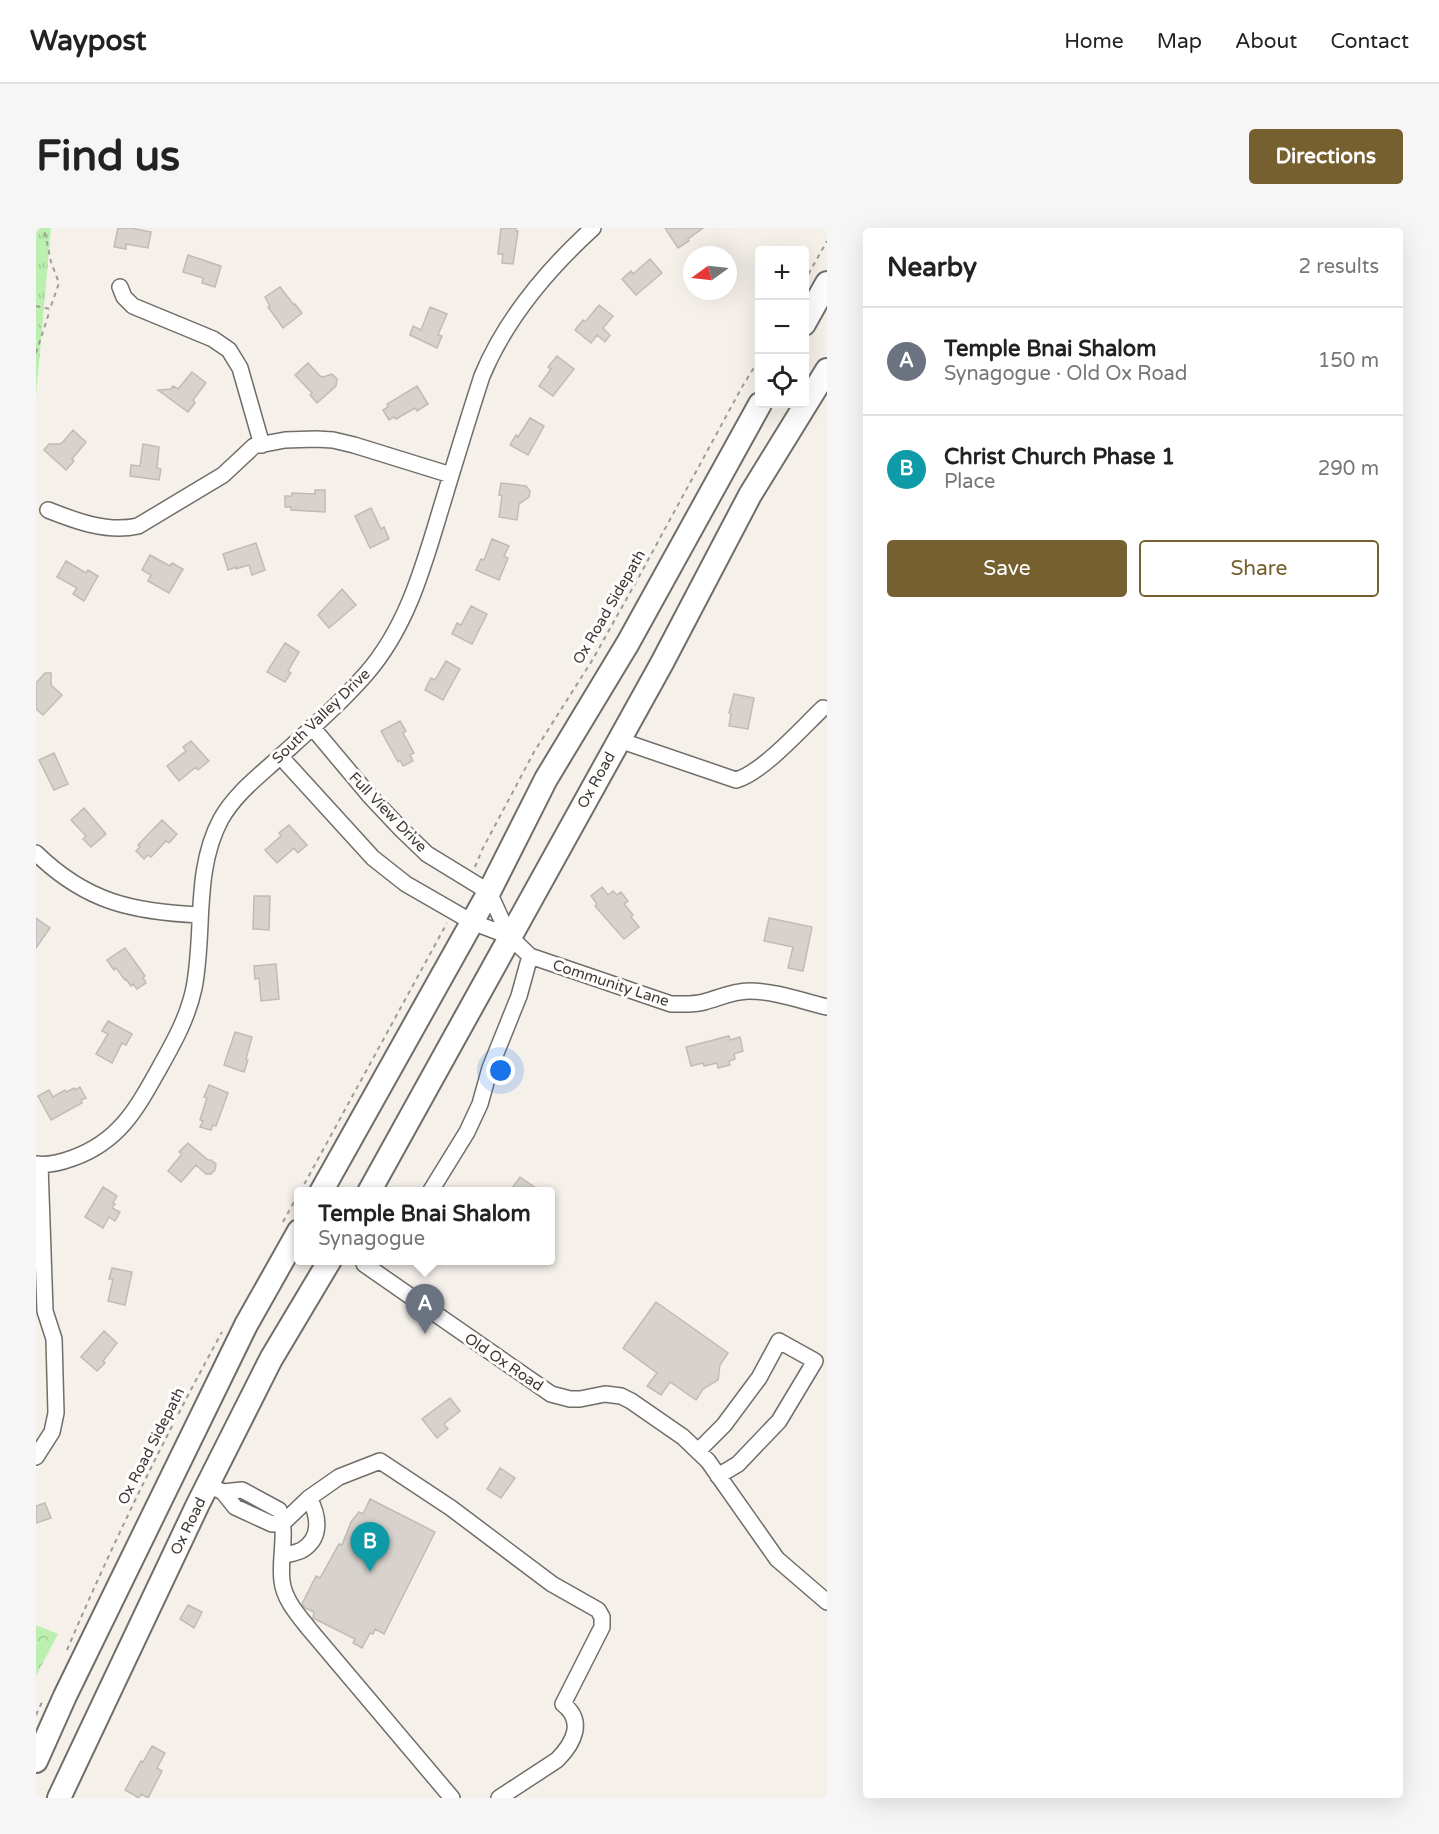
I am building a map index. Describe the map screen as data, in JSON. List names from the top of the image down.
{
  "streets": {
    "highway": ["Ox Road"],
    "street": [
      "South Valley Drive",
      "Full View Drive",
      "Community Lane",
      "Old Ox Road"
    ],
    "path": ["Ox Road Sidepath"]
  },
  "crossings": [
    ["South Valley Drive", "Full View Drive"],
    ["Ox Road", "Community Lane"]
  ],
  "north": "left",
  "page": {
    "header": "Waypost",
    "nav": [
      "Home",
      "Map",
      "About",
      "Contact"
    ],
    "buttons": [
      "Directions",
      ["Save", "Share"]
    ],
    "title": "Find us",
    "heading": ["Nearby", "2 results"],
    "map_buttons": ["+", "−"],
    "list": [
      {
        "mark": "A",
        "name": "Temple Bnai Shalom",
        "note": "Synagogue · Old Ox Road",
        "value": "150 m"
      },
      {
        "mark": "B",
        "name": "Christ Church Phase 1",
        "note": "Place",
        "value": "290 m"
      }
    ],
    "popup": ["Temple Bnai Shalom", "Synagogue"],
    "pins": ["A", "B"]
  }
}
